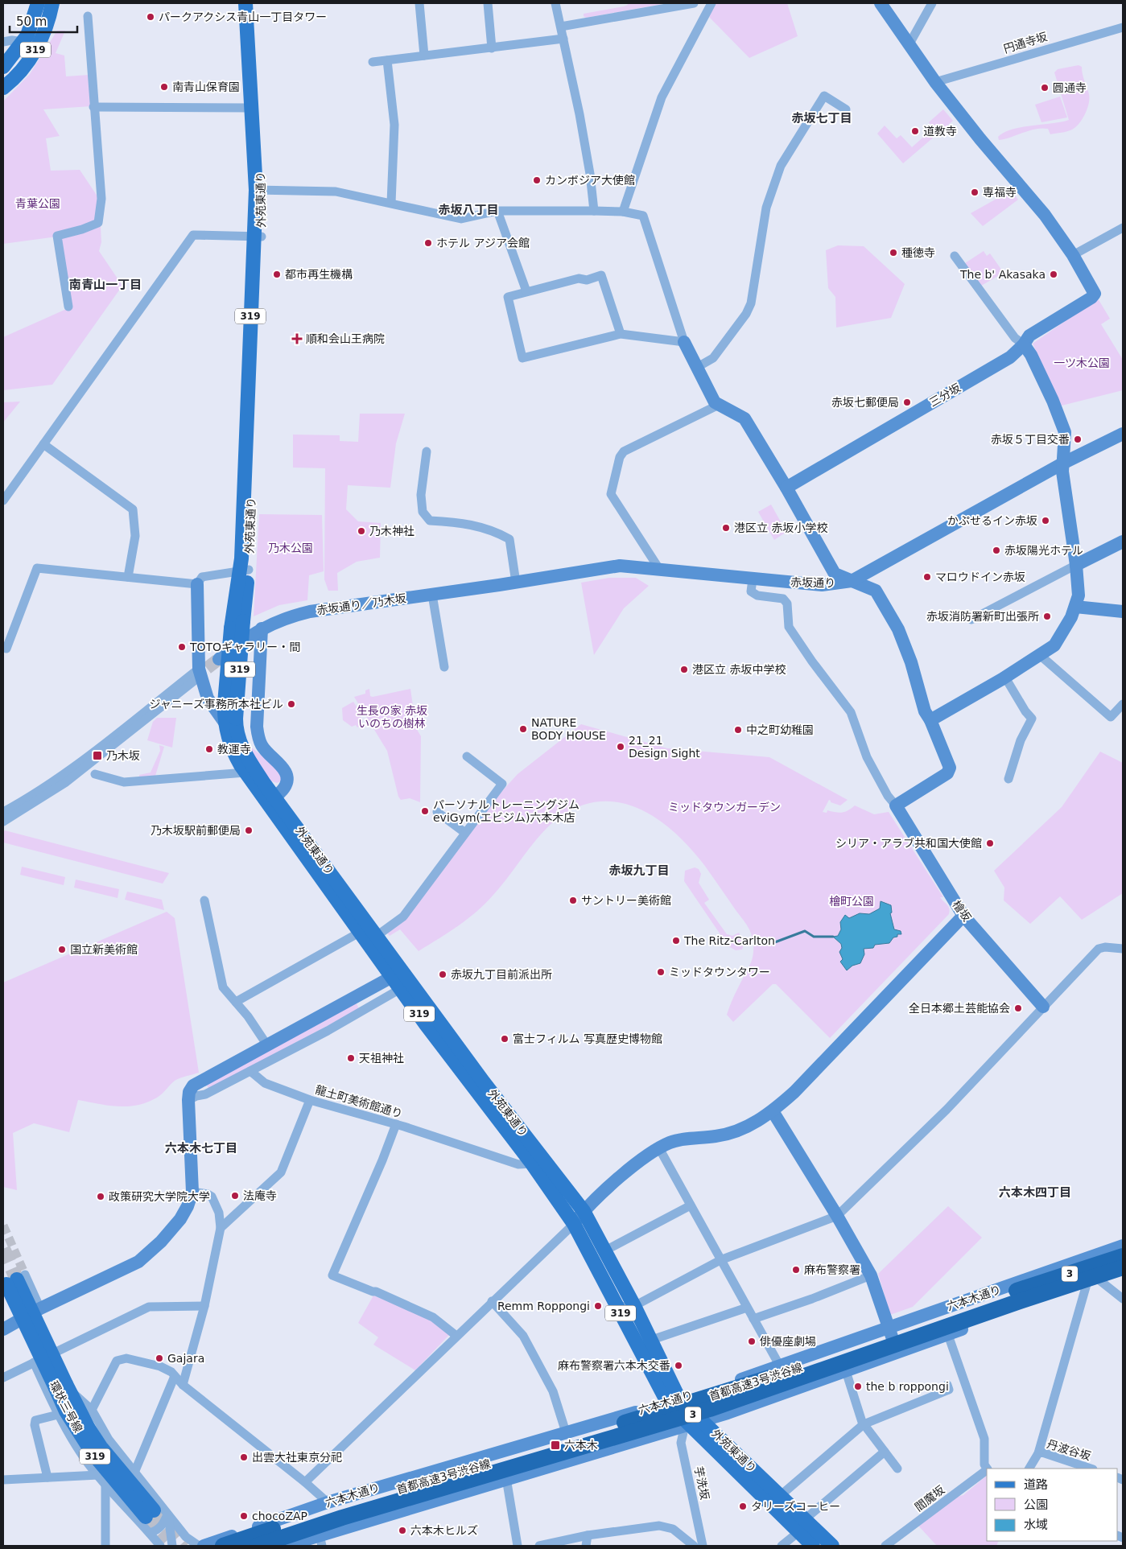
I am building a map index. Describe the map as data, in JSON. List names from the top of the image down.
{
  "streets": {
    "highway": ["3", "首都高速3号渋谷線"],
    "main road": ["319", "外苑東通り", "環状三号線"],
    "street": [
      "円通寺坂",
      "三分坂",
      "赤坂通り",
      "赤坂通り／乃木坂",
      "檜坂",
      "龍土町美術館通り",
      "六本木通り",
      "丹波谷坂",
      "芋洗坂",
      "閻魔坂"
    ]
  },
  "crossings": [
    ["外苑東通り", "龍土町美術館通り"],
    ["外苑東通り", "六本木通り"],
    ["外苑東通り", "芋洗坂"],
    ["赤坂通り", "赤坂通り／乃木坂"],
    ["六本木通り", "芋洗坂"]
  ],
  "districts": [
    "赤坂七丁目",
    "赤坂八丁目",
    "南青山一丁目",
    "赤坂九丁目",
    "六本木七丁目",
    "六本木四丁目"
  ],
  "parks": [
    "青葉公園",
    "一ツ木公園",
    "乃木公園",
    "生長の家 赤坂 いのちの樹林",
    "ミッドタウンガーデン",
    "檜町公園"
  ],
  "places": {
    "other": [
      "パークアクシス青山一丁目タワー",
      "南青山保育園",
      "圓通寺",
      "道教寺",
      "カンボジア大使館",
      "専福寺",
      "ホテル アジア会館",
      "種徳寺",
      "都市再生機構",
      "The b' Akasaka",
      "赤坂七郵便局",
      "赤坂５丁目交番",
      "かぷせるイン赤坂",
      "港区立 赤坂小学校",
      "乃木神社",
      "赤坂陽光ホテル",
      "マロウドイン赤坂",
      "赤坂消防署新町出張所",
      "TOTOギャラリー・間",
      "港区立 赤坂中学校",
      "ジャニーズ事務所本社ビル",
      "NATURE BODY HOUSE",
      "中之町幼稚園",
      "21_21 Design Sight",
      "教運寺",
      "パーソナルトレーニングジム eviGym(エビジム)六本木店",
      "乃木坂駅前郵便局",
      "シリア・アラブ共和国大使館",
      "サントリー美術館",
      "The Ritz-Carlton",
      "国立新美術館",
      "ミッドタウンタワー",
      "赤坂九丁目前派出所",
      "全日本郷土芸能協会",
      "富士フィルム 写真歴史博物館",
      "天祖神社",
      "法庵寺",
      "政策研究大学院大学",
      "麻布警察署",
      "Remm Roppongi",
      "俳優座劇場",
      "Gajara",
      "麻布警察署六本木交番",
      "the b roppongi",
      "出雲大社東京分祀",
      "タリーズコーヒー",
      "chocoZAP",
      "六本木ヒルズ"
    ],
    "health": ["順和会山王病院"],
    "transit": ["乃木坂", "六本木"]
  },
  "legend": ["道路", "公園", "水域"],
  "scale_bar": "50 m"
}
